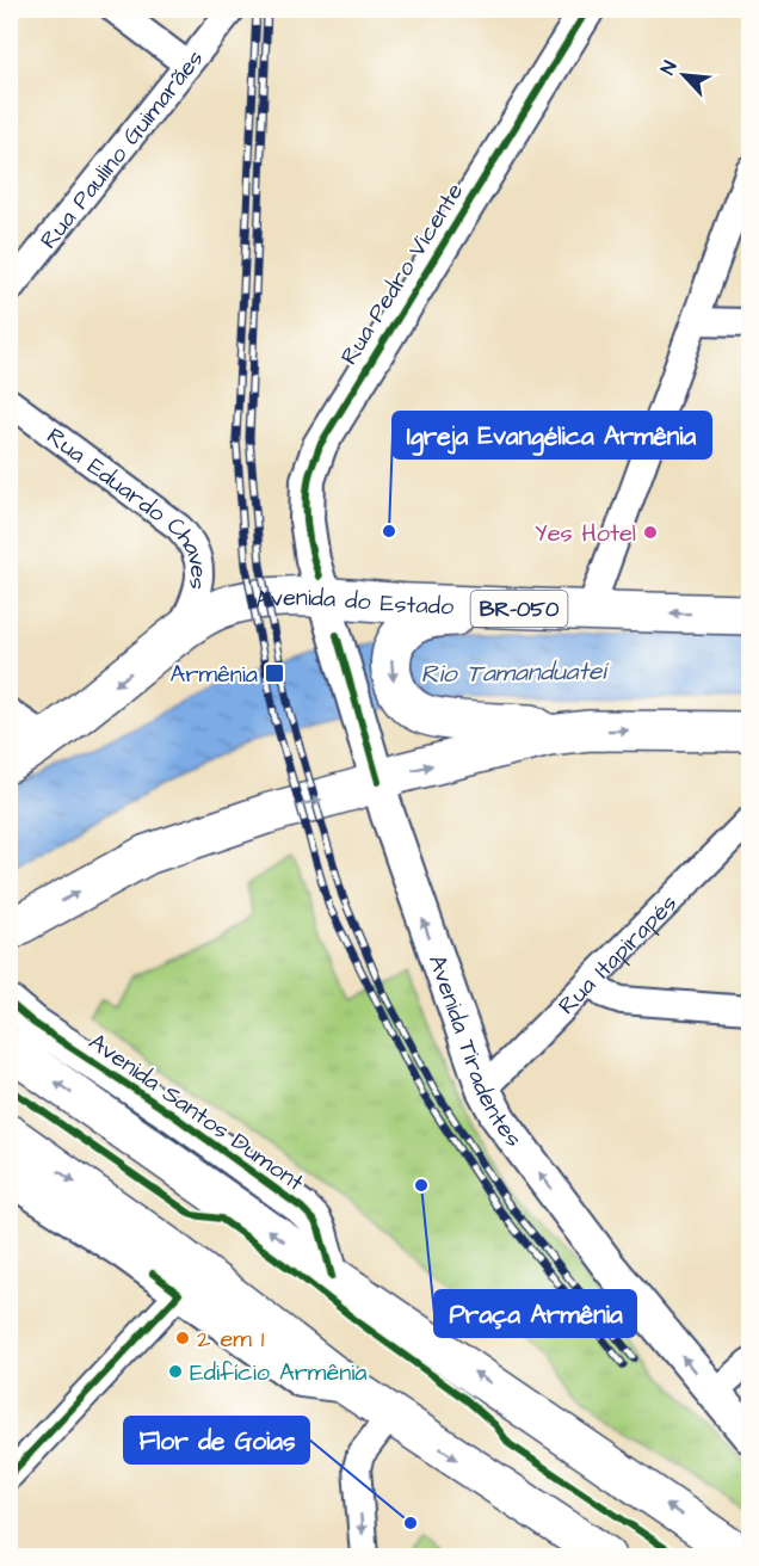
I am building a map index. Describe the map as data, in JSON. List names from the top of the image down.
{
  "streets": {
    "highway": ["Avenida do Estado", "BR-050"],
    "main road": ["Rua Pedro Vicente", "Avenida Tiradentes", "Avenida Santos Dumont"],
    "street": ["Rua Paulino Guimarães", "Rua Eduardo Chaves", "Rua Itapirapés"]
  },
  "crossings": [
    ["Rua Pedro Vicente", "Avenida do Estado"],
    ["Rua Pedro Vicente", "Avenida Tiradentes"],
    ["Rua Eduardo Chaves", "Avenida do Estado"],
    ["Avenida do Estado", "Avenida Tiradentes"],
    ["Rua Itapirapés", "Avenida Tiradentes"]
  ],
  "one_way": ["Avenida Tiradentes"],
  "water": ["Rio Tamanduateí"],
  "places": {
    "other": [
      "Igreja Evangélica Armênia",
      "Yes Hotel",
      "Praça Armênia",
      "2 em 1",
      "Edifício Armênia",
      "Flor de Goias"
    ],
    "transit": ["Armênia"]
  },
  "north": "top left"
}
